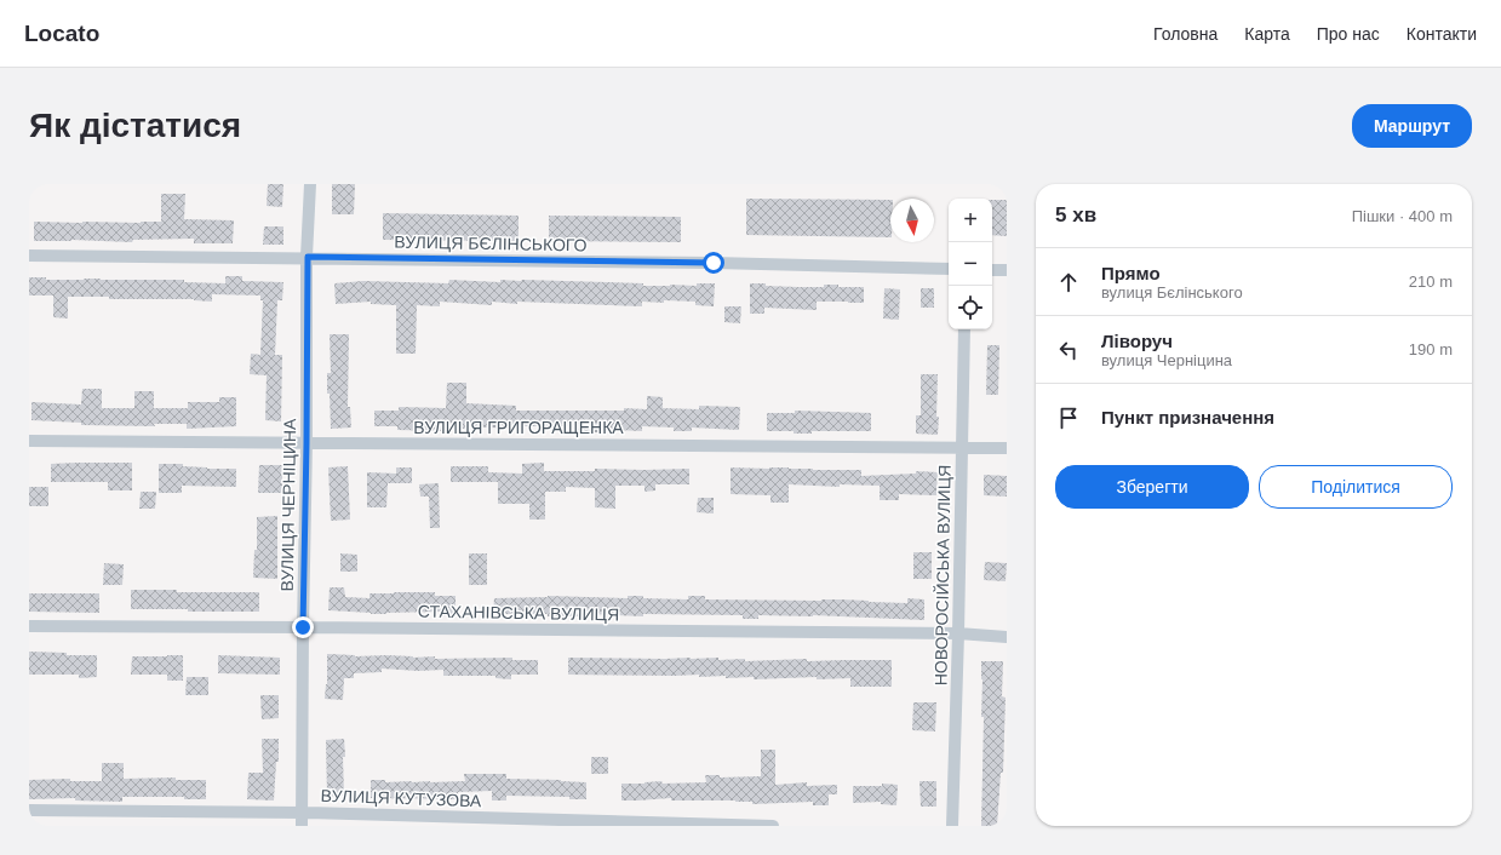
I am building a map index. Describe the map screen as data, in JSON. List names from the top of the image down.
{
  "streets": {
    "street": [
      "ВУЛИЦЯ БЄЛІНСЬКОГО",
      "ВУЛИЦЯ ГРИГОРАЩЕНКА",
      "ВУЛИЦЯ ЧЕРНІЦИНА",
      "НОВОРОСІЙСЬКА ВУЛИЦЯ",
      "СТАХАНІВСЬКА ВУЛИЦЯ",
      "ВУЛИЦЯ КУТУЗОВА"
    ]
  },
  "crossings": [
    ["ВУЛИЦЯ БЄЛІНСЬКОГО", "ВУЛИЦЯ ЧЕРНІЦИНА"],
    ["ВУЛИЦЯ ГРИГОРАЩЕНКА", "ВУЛИЦЯ ЧЕРНІЦИНА"],
    ["ВУЛИЦЯ ГРИГОРАЩЕНКА", "НОВОРОСІЙСЬКА ВУЛИЦЯ"],
    ["ВУЛИЦЯ ЧЕРНІЦИНА", "СТАХАНІВСЬКА ВУЛИЦЯ"],
    ["ВУЛИЦЯ ЧЕРНІЦИНА", "ВУЛИЦЯ КУТУЗОВА"],
    ["НОВОРОСІЙСЬКА ВУЛИЦЯ", "СТАХАНІВСЬКА ВУЛИЦЯ"]
  ],
  "north": "bottom",
  "page": {
    "header": "Locato",
    "nav": [
      "Головна",
      "Карта",
      "Про нас",
      "Контакти"
    ],
    "buttons": [
      "Маршрут",
      ["Зберегти", "Поділитися"]
    ],
    "title": "Як дістатися",
    "heading": ["5 хв", "Пішки · 400 m"],
    "map_buttons": ["+", "−"],
    "list": [
      ["Прямо", "вулиця Бєлінського", "210 m"],
      ["Ліворуч", "вулиця Черніцина", "190 m"],
      "Пункт призначення"
    ]
  }
}
